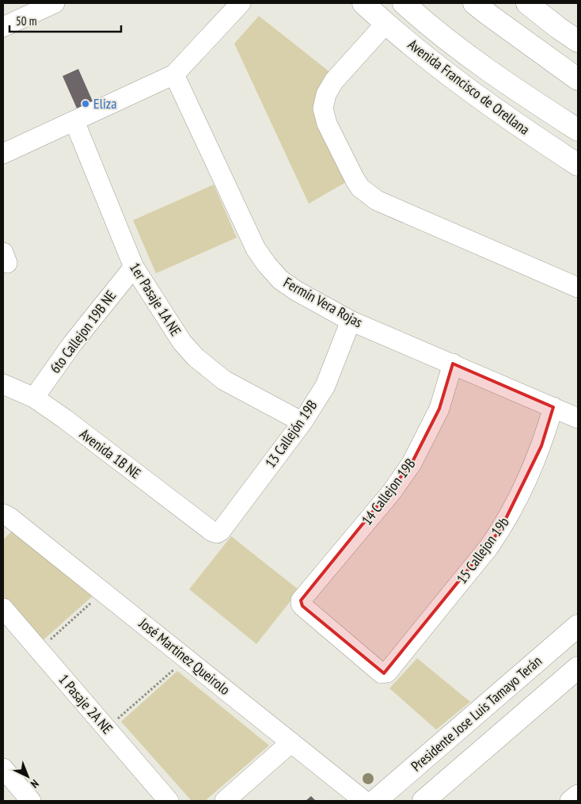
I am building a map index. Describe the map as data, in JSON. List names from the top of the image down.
{
  "streets": {
    "main road": ["Avenida Francisco de Orellana", "Presidente Jose Luis Tamayo Terán"],
    "street": [
      "1er Pasaje 1A NE",
      "Fermín Vera Rojas",
      "6to Callejon 19B NE",
      "13 Callejón 19B",
      "Avenida 1B NE",
      "14 Callejon 19B",
      "15 Callejon 19b",
      "José Martínez Queirolo",
      "1 Pasaje 2A NE"
    ]
  },
  "crossings": [
    ["1er Pasaje 1A NE", "6to Callejon 19B NE"],
    ["1er Pasaje 1A NE", "13 Callejón 19B"],
    ["Fermín Vera Rojas", "13 Callejón 19B"],
    ["Fermín Vera Rojas", "14 Callejon 19B"],
    ["Fermín Vera Rojas", "15 Callejon 19b"],
    ["6to Callejon 19B NE", "Avenida 1B NE"],
    ["13 Callejón 19B", "Avenida 1B NE"],
    ["14 Callejon 19B", "15 Callejon 19b"]
  ],
  "places": ["Eliza"],
  "scale_bar": "50 m",
  "north": "bottom right"
}
